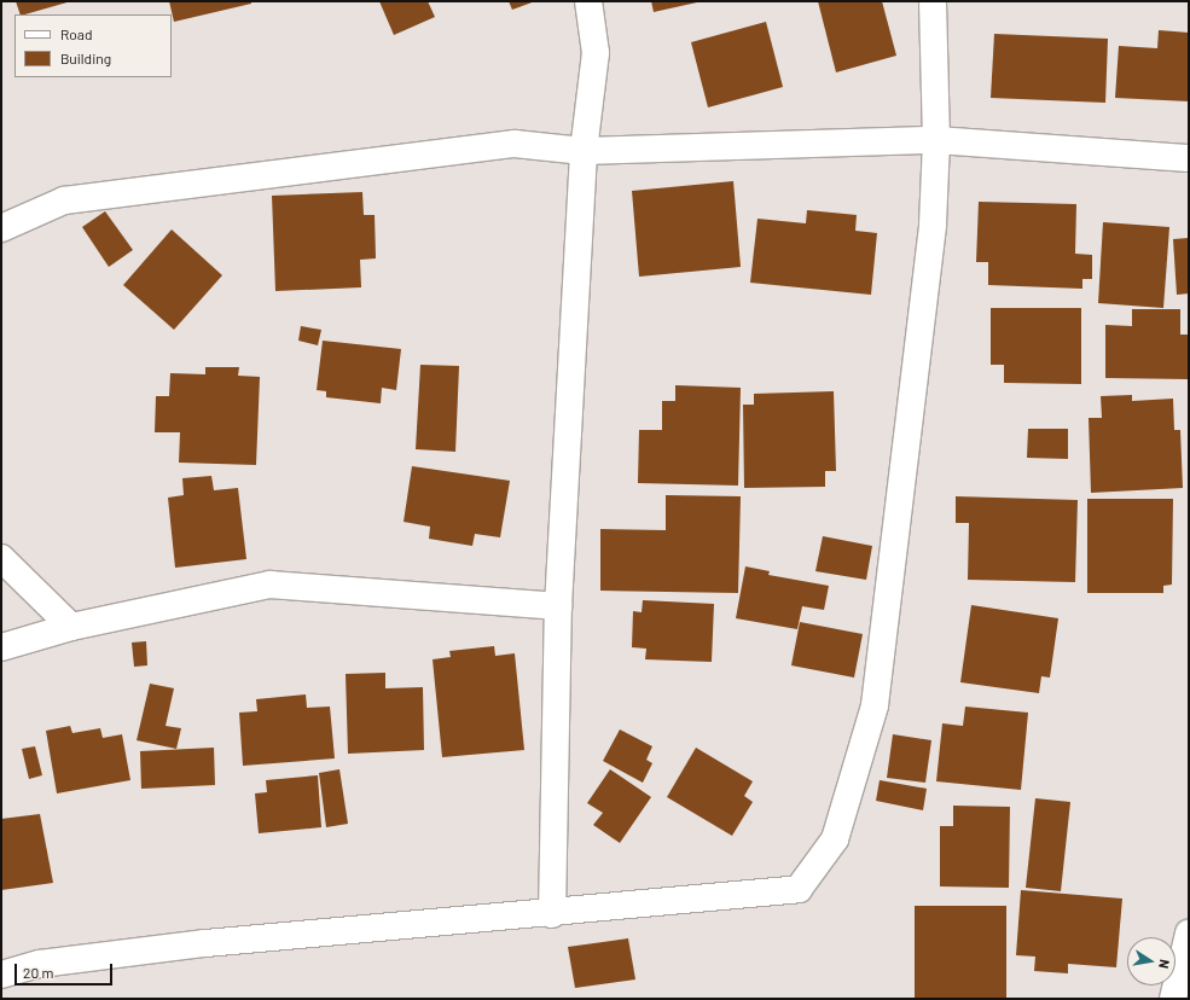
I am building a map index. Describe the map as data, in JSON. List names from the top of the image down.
{
  "legend": ["Road", "Building"],
  "scale_bar": "20 m",
  "north": "right"
}
